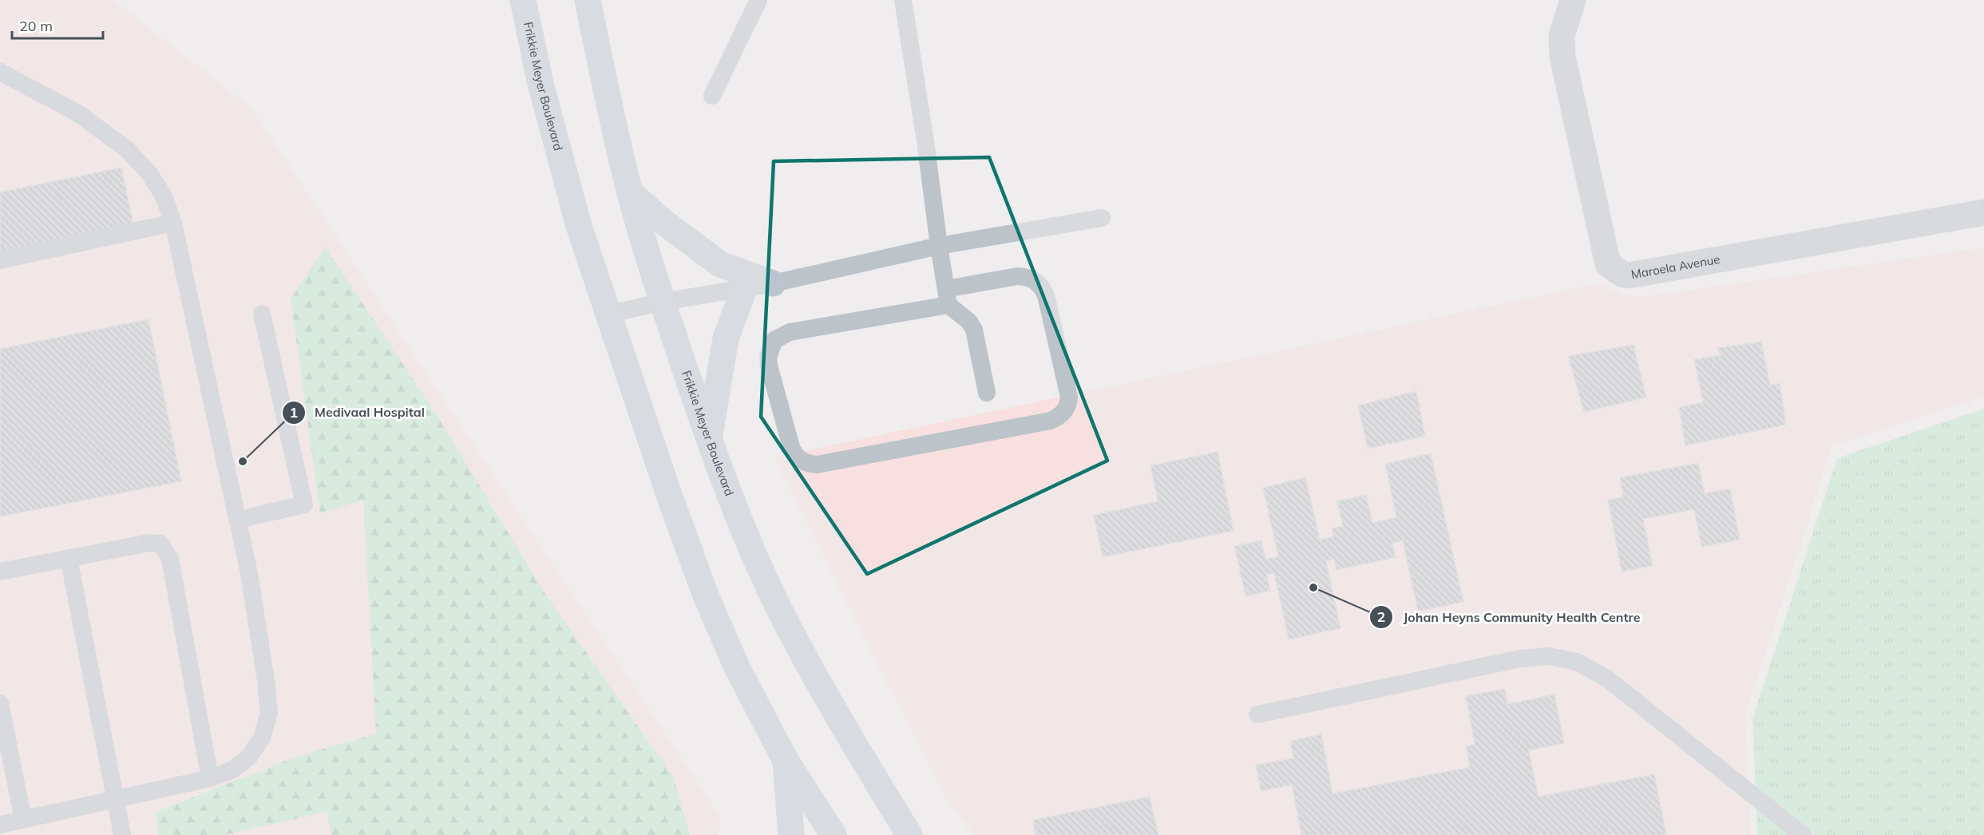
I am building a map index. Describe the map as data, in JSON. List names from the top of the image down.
{
  "streets": {
    "main road": ["Frikkie Meyer Boulevard"],
    "street": ["Maroela Avenue"]
  },
  "places": ["Medivaal Hospital", "Johan Heyns Community Health Centre"],
  "scale_bar": "20 m"
}
